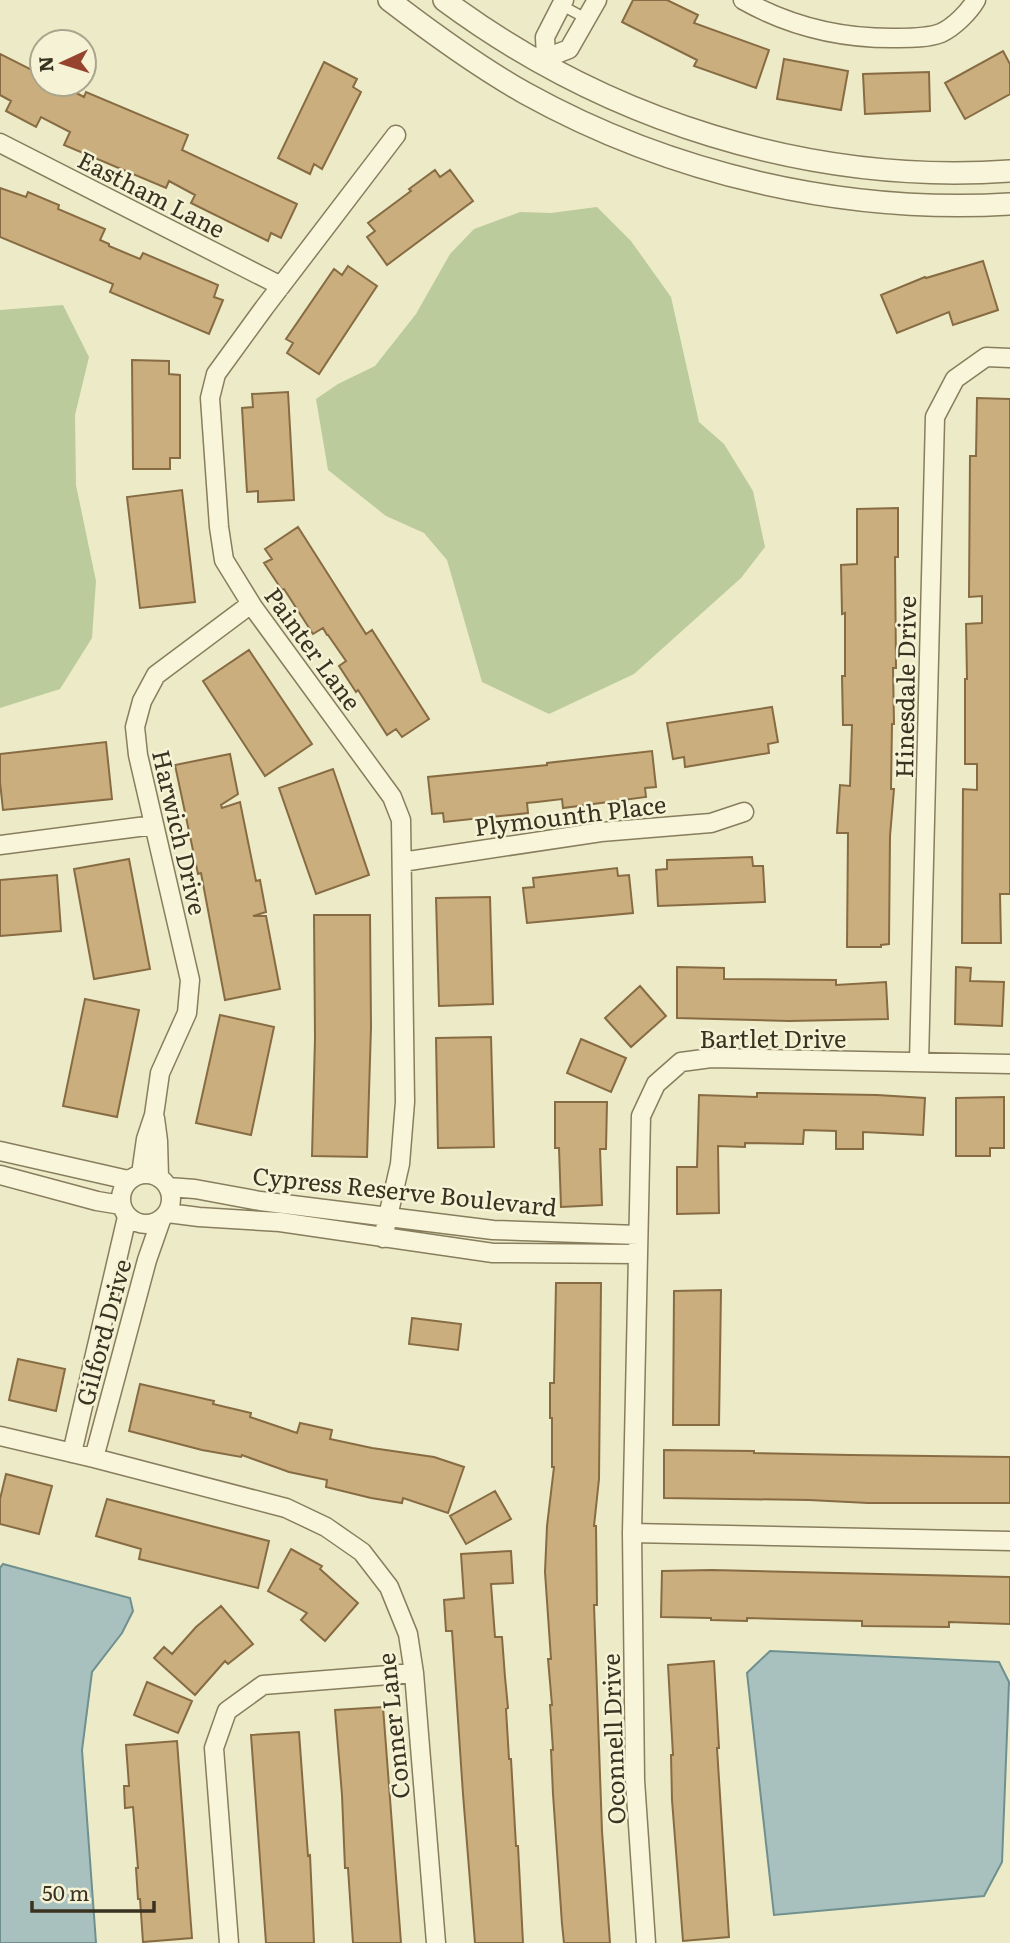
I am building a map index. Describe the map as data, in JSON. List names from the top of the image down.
{
  "streets": {
    "street": [
      "Eastham Lane",
      "Painter Lane",
      "Hinesdale Drive",
      "Plymounth Place",
      "Harwich Drive",
      "Bartlet Drive",
      "Cypress Reserve Boulevard",
      "Gilford Drive",
      "Conner Lane",
      "Oconnell Drive"
    ]
  },
  "crossings": [
    ["Eastham Lane", "Painter Lane"],
    ["Painter Lane", "Plymounth Place"],
    ["Painter Lane", "Harwich Drive"],
    ["Painter Lane", "Cypress Reserve Boulevard"],
    ["Hinesdale Drive", "Bartlet Drive"],
    ["Harwich Drive", "Cypress Reserve Boulevard"],
    ["Harwich Drive", "Gilford Drive"],
    ["Bartlet Drive", "Cypress Reserve Boulevard"],
    ["Bartlet Drive", "Oconnell Drive"],
    ["Cypress Reserve Boulevard", "Gilford Drive"],
    ["Cypress Reserve Boulevard", "Oconnell Drive"],
    ["Gilford Drive", "Conner Lane"]
  ],
  "scale_bar": "50 m",
  "north": "left"
}
